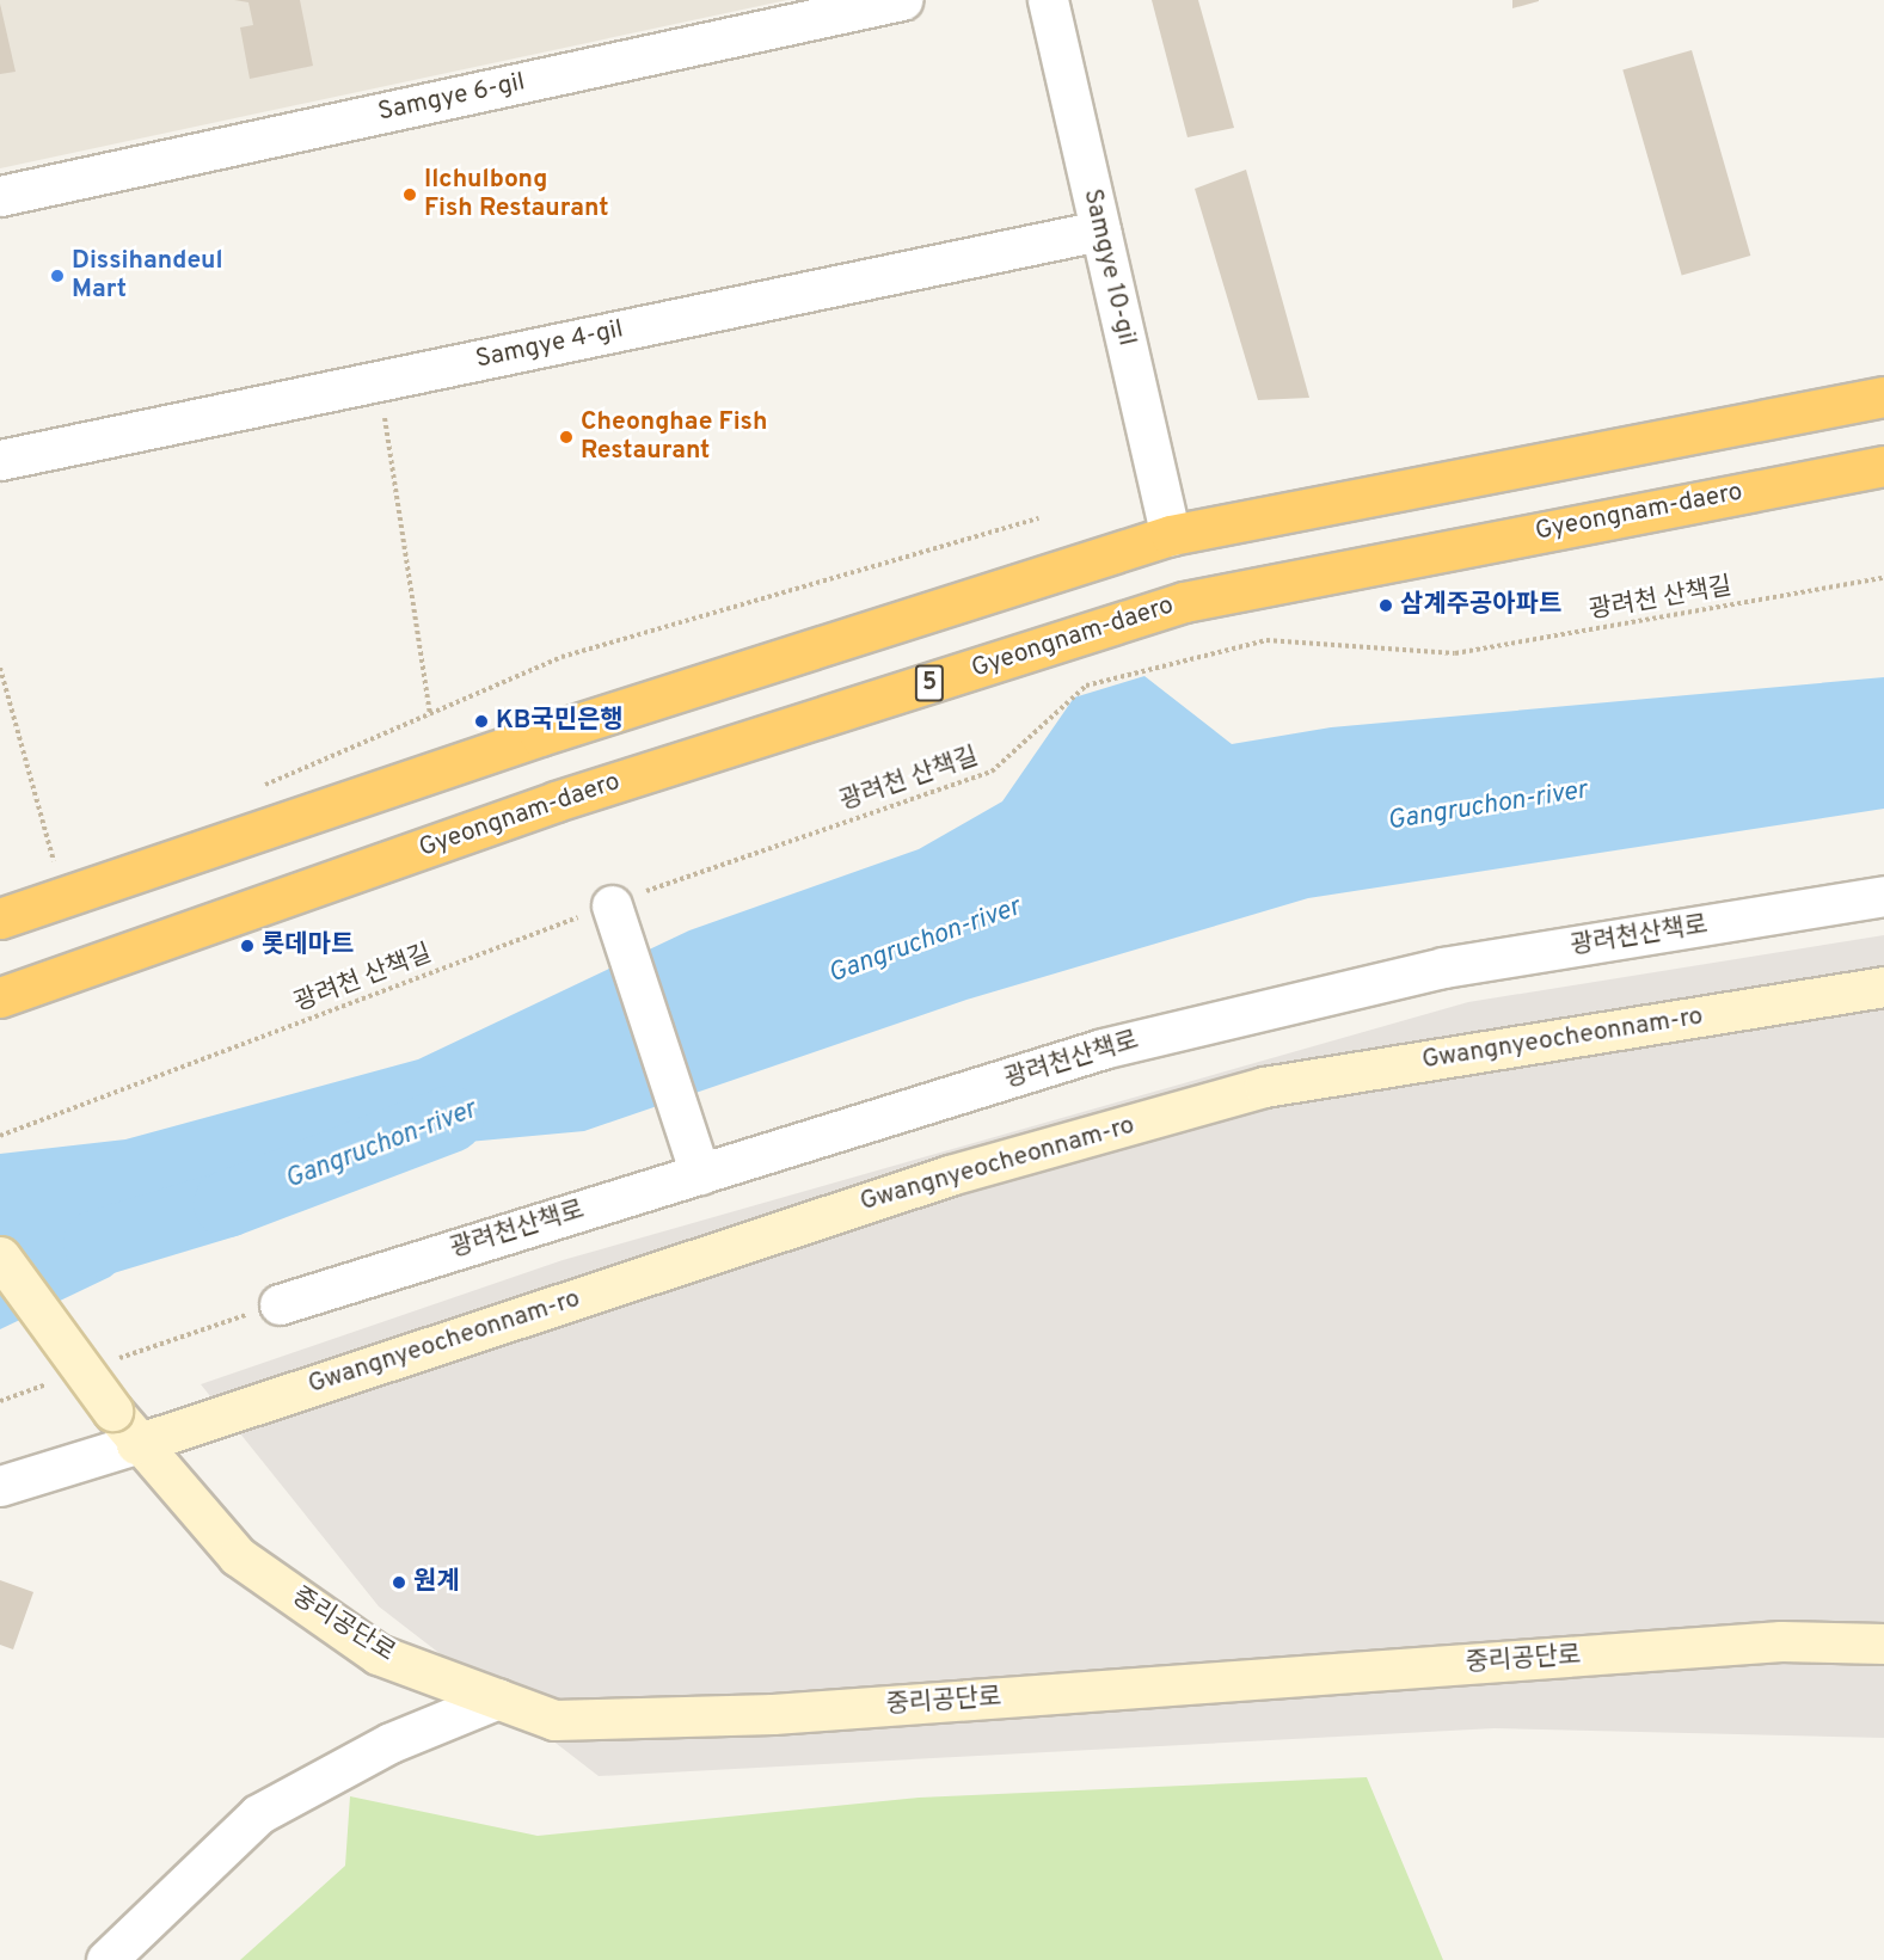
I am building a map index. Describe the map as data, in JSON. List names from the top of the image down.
{
  "streets": {
    "highway": ["Gyeongnam-daero", "5"],
    "street": [
      "Samgye 6-gil",
      "Samgye 10-gil",
      "Samgye 4-gil",
      "광려천산책로",
      "Gwangnyeocheonnam-ro",
      "중리공단로"
    ],
    "path": ["광려천 산책길"]
  },
  "crossings": [
    ["Samgye 10-gil", "Samgye 4-gil"],
    ["Gwangnyeocheonnam-ro", "중리공단로"]
  ],
  "water": ["Gangruchon-river"],
  "places": [
    "Ilchulbong Fish Restaurant",
    "Dissihandeul Mart",
    "Cheonghae Fish Restaurant",
    "삼계주공아파트",
    "KB국민은행",
    "롯데마트",
    "원계"
  ]
}
